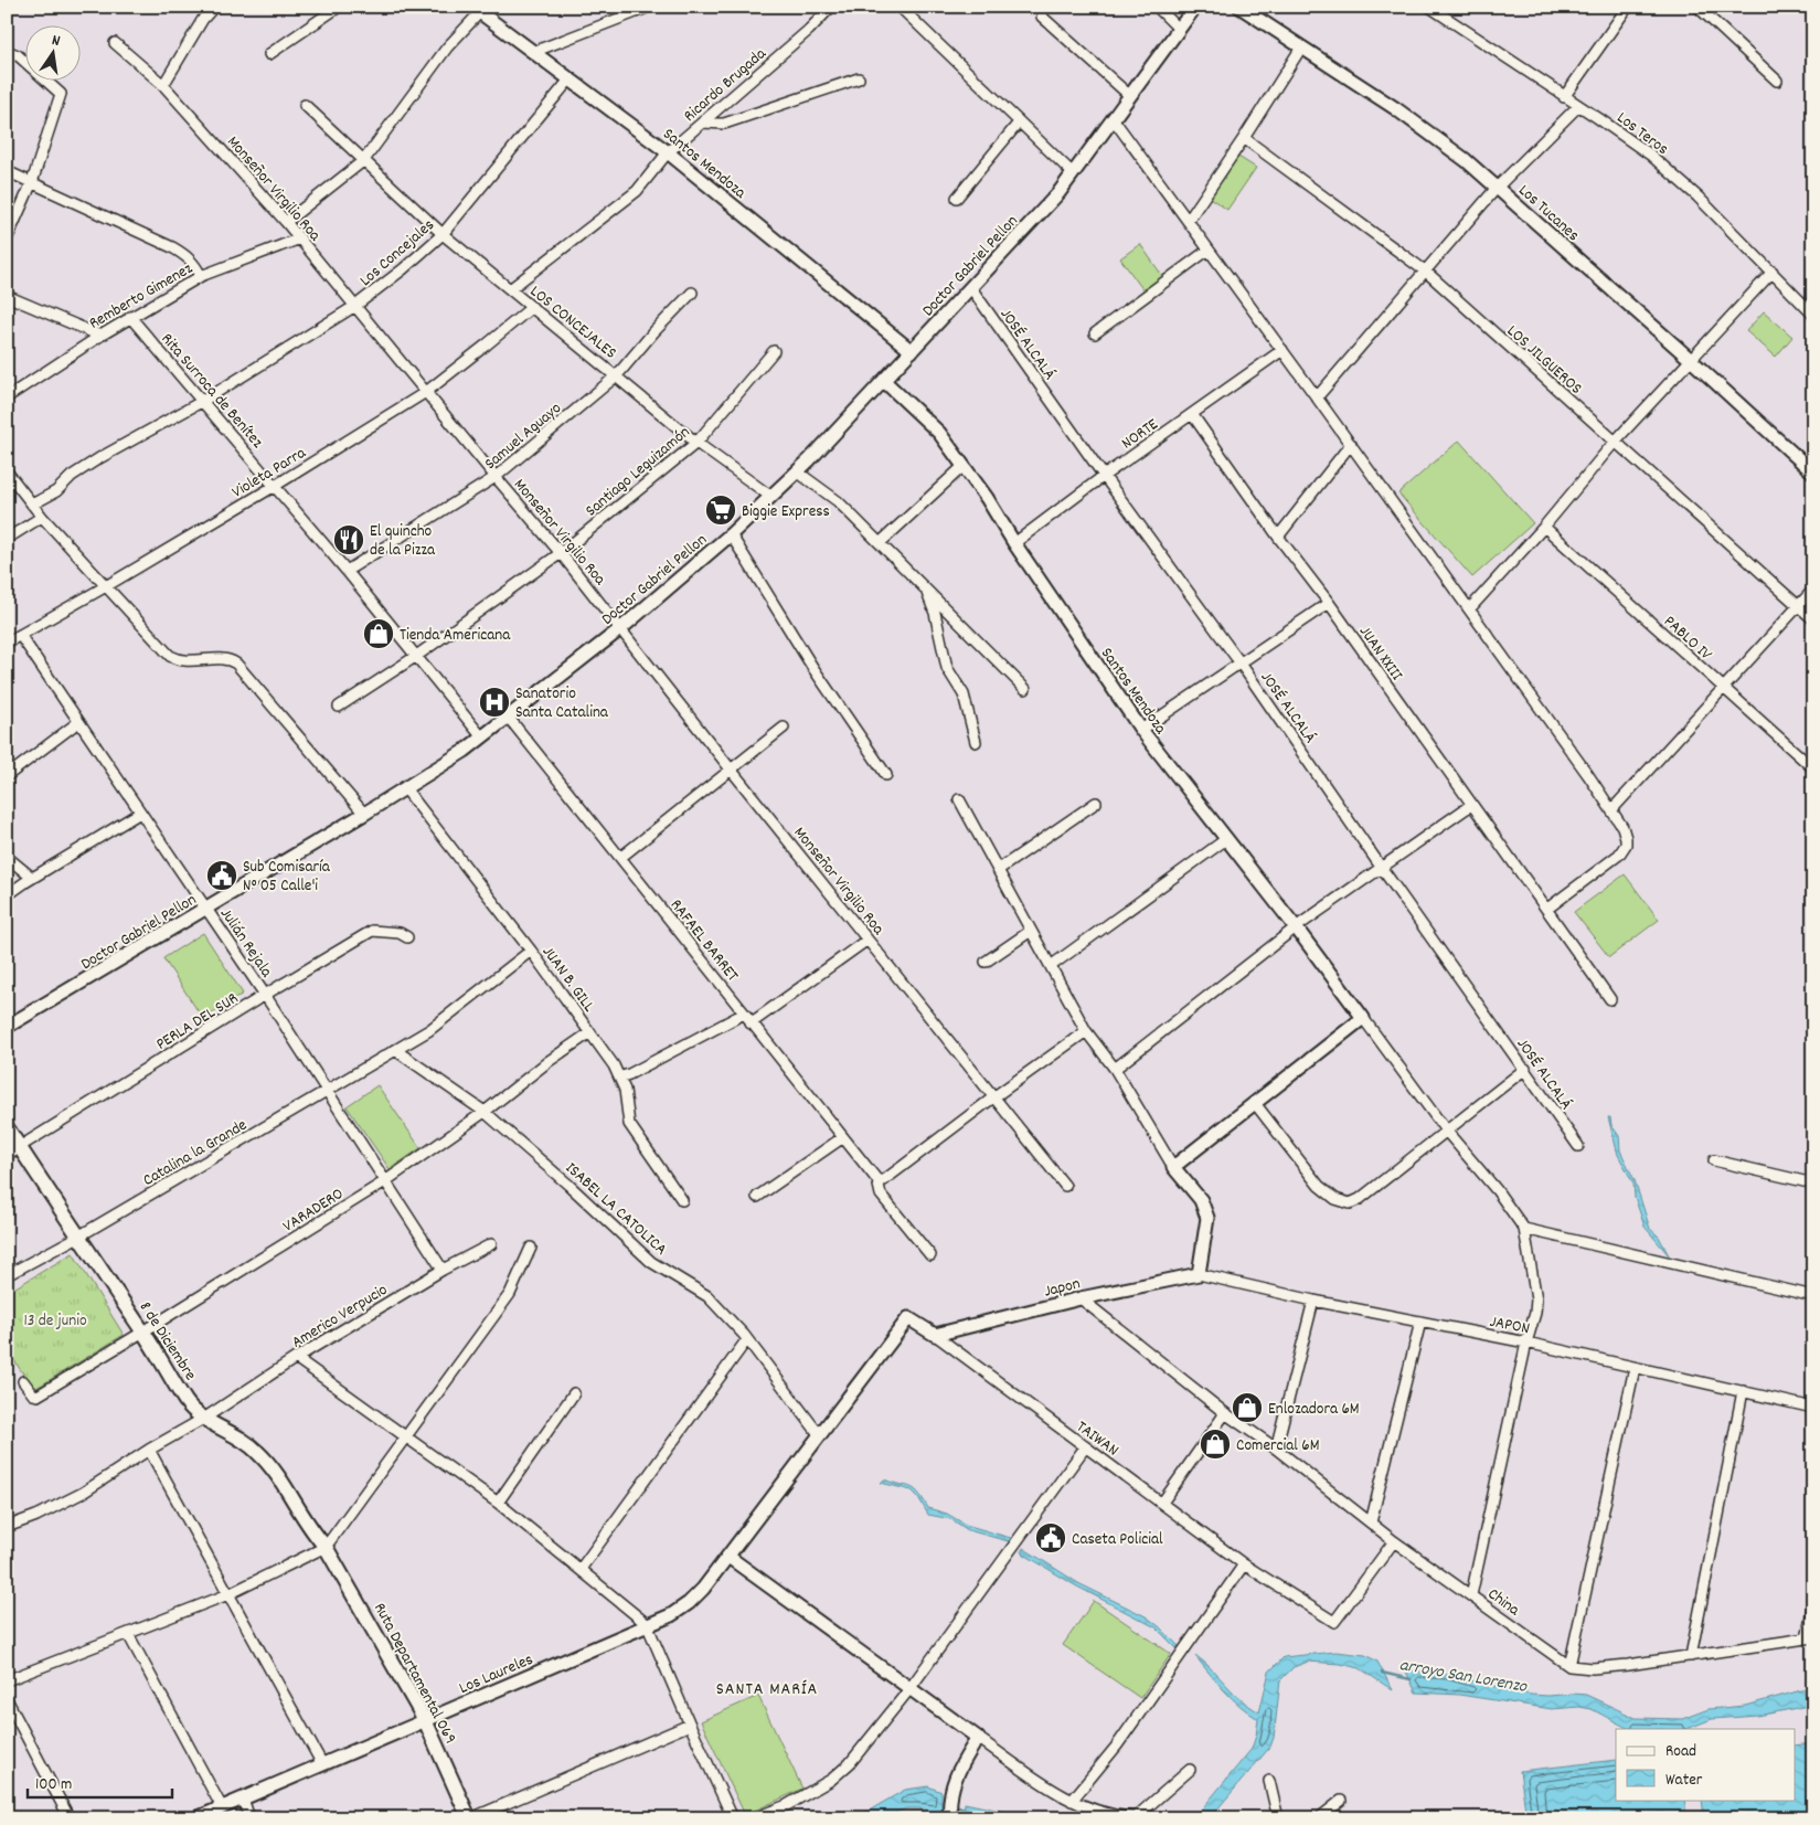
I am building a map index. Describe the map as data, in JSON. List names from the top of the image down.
{
  "streets": {
    "main road": ["8 de Diciembre", "Ruta Departamental 069"],
    "street": [
      "Ricardo Brugada",
      "Los Teros",
      "Santos Mendoza",
      "Monseñor Virgilio Roa",
      "Los Tucanes",
      "Los Concejales",
      "Doctor Gabriel Pellon",
      "Remberto Gimenez",
      "LOS CONCEJALES",
      "JOSÉ ALCALÁ",
      "LOS JILGUEROS",
      "Rita Surroca de Benítez",
      "NORTE",
      "Samuel Aguayo",
      "Santiago Leguizamón",
      "Violeta Parra",
      "PABLO IV",
      "JUAN XXIII",
      "RAFAEL BARRET",
      "Julián Rejala",
      "JUAN B. GILL",
      "PERLA DEL SUR",
      "Catalina la Grande",
      "ISABEL LA CATOLICA",
      "VARADERO",
      "Japon",
      "Americo Verpucio",
      "JAPON",
      "TAIWAN",
      "China",
      "Los Laureles"
    ]
  },
  "crossings": [
    ["Ricardo Brugada", "Santos Mendoza"],
    ["Ricardo Brugada", "LOS CONCEJALES"],
    ["Santos Mendoza", "Los Concejales"],
    ["Santos Mendoza", "Doctor Gabriel Pellon"],
    ["Santos Mendoza", "NORTE"],
    ["Monseñor Virgilio Roa", "Los Concejales"],
    ["Monseñor Virgilio Roa", "Doctor Gabriel Pellon"],
    ["Monseñor Virgilio Roa", "Remberto Gimenez"],
    ["Monseñor Virgilio Roa", "Samuel Aguayo"],
    ["Monseñor Virgilio Roa", "Santiago Leguizamón"],
    ["Monseñor Virgilio Roa", "Violeta Parra"],
    ["Los Concejales", "LOS CONCEJALES"],
    ["Los Concejales", "Rita Surroca de Benítez"],
    ["Doctor Gabriel Pellon", "LOS CONCEJALES"],
    ["Doctor Gabriel Pellon", "JOSÉ ALCALÁ"],
    ["Doctor Gabriel Pellon", "Rita Surroca de Benítez"],
    ["Doctor Gabriel Pellon", "RAFAEL BARRET"],
    ["Doctor Gabriel Pellon", "Julián Rejala"],
    ["Doctor Gabriel Pellon", "JUAN B. GILL"],
    ["Remberto Gimenez", "Rita Surroca de Benítez"],
    ["LOS CONCEJALES", "Samuel Aguayo"],
    ["LOS CONCEJALES", "Santiago Leguizamón"],
    ["LOS CONCEJALES", "Violeta Parra"],
    ["JOSÉ ALCALÁ", "NORTE"],
    ["Rita Surroca de Benítez", "Samuel Aguayo"],
    ["Rita Surroca de Benítez", "Santiago Leguizamón"],
    ["Rita Surroca de Benítez", "Violeta Parra"],
    ["NORTE", "JUAN XXIII"],
    ["Violeta Parra", "Julián Rejala"],
    ["Julián Rejala", "PERLA DEL SUR"],
    ["Julián Rejala", "Catalina la Grande"],
    ["Julián Rejala", "VARADERO"],
    ["Julián Rejala", "Americo Verpucio"],
    ["JUAN B. GILL", "Catalina la Grande"],
    ["JUAN B. GILL", "VARADERO"],
    ["PERLA DEL SUR", "8 de Diciembre"],
    ["Catalina la Grande", "ISABEL LA CATOLICA"],
    ["Catalina la Grande", "8 de Diciembre"],
    ["ISABEL LA CATOLICA", "VARADERO"],
    ["ISABEL LA CATOLICA", "Los Laureles"],
    ["VARADERO", "8 de Diciembre"],
    ["Japon", "JAPON"],
    ["Japon", "TAIWAN"],
    ["Japon", "China"],
    ["Japon", "Los Laureles"],
    ["Americo Verpucio", "8 de Diciembre"],
    ["8 de Diciembre", "Ruta Departamental 069"],
    ["TAIWAN", "China"],
    ["TAIWAN", "Los Laureles"],
    ["Ruta Departamental 069", "Los Laureles"]
  ],
  "districts": ["SANTA MARÍA"],
  "water": ["arroyo San Lorenzo"],
  "parks": ["13 de junio"],
  "places": {
    "supermarket": ["Biggie Express"],
    "restaurant": ["El quincho de la Pizza"],
    "shop": ["Tienda Americana", "Enlozadora 6M", "Comercial 6M"],
    "hospital": ["Sanatorio Santa Catalina"],
    "public building": ["Sub Comisaría N° 05 Calle'i", "Caseta Policial"]
  },
  "legend": ["Road", "Water"],
  "scale_bar": "100 m",
  "north": "top"
}
